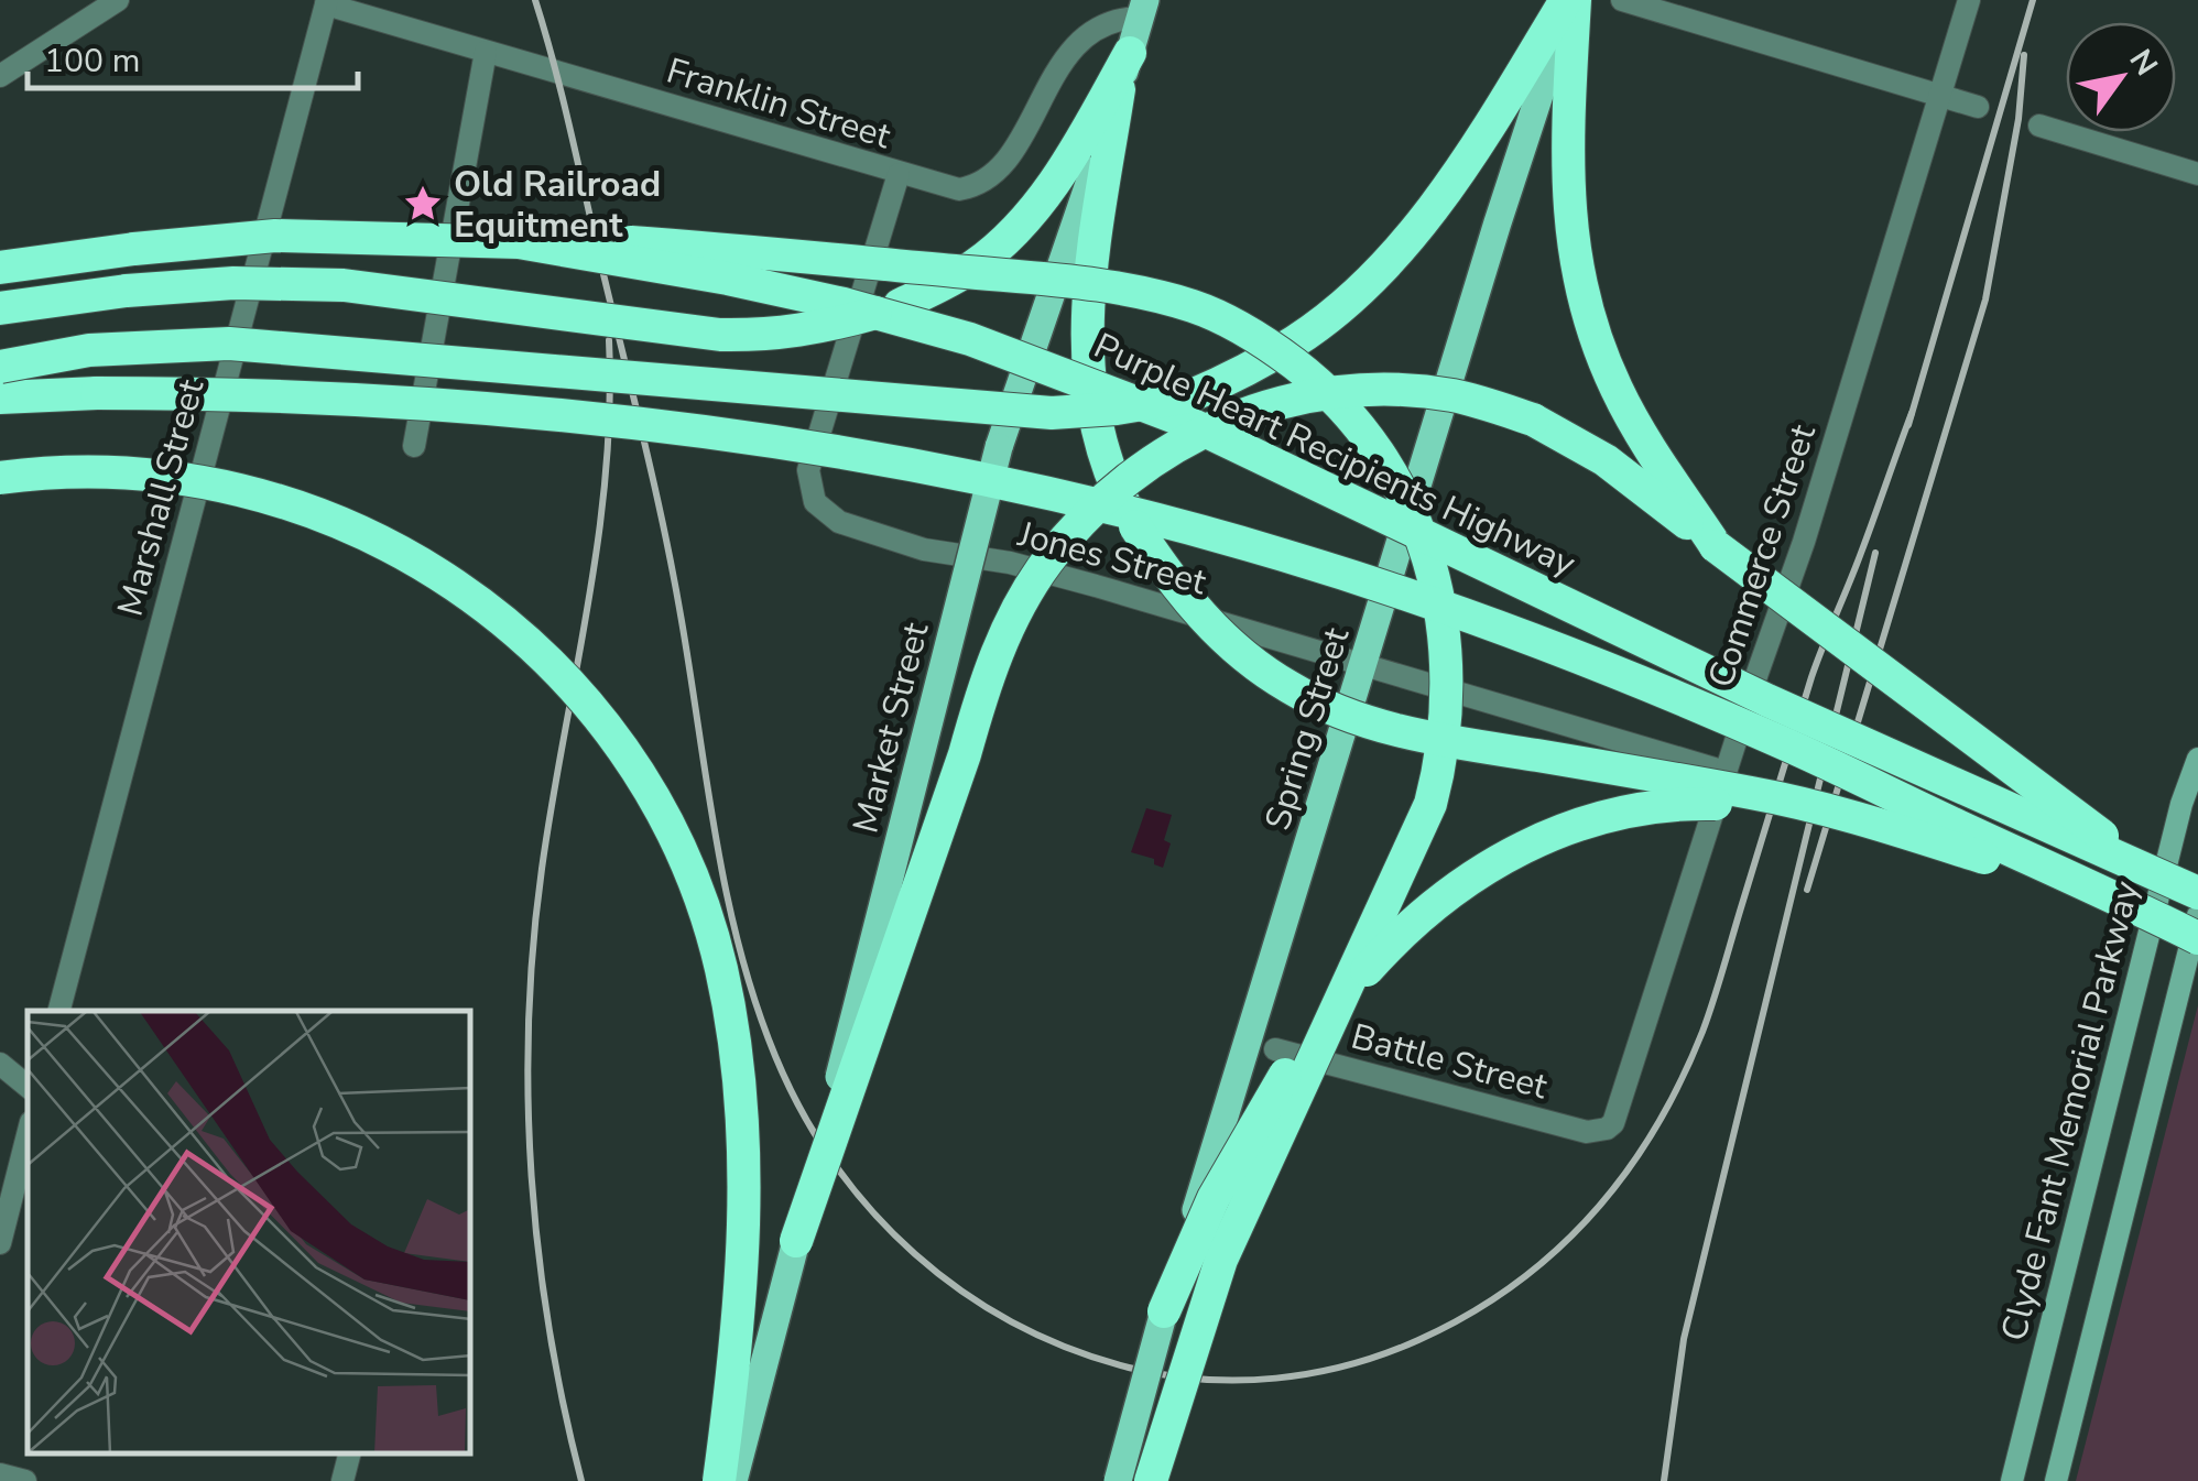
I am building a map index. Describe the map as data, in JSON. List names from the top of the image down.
{
  "streets": {
    "highway": ["Purple Heart Recipients Highway"],
    "main road": ["Market Street", "Spring Street", "Clyde Fant Memorial Parkway"],
    "street": [
      "Franklin Street",
      "Marshall Street",
      "Commerce Street",
      "Jones Street",
      "Battle Street"
    ]
  },
  "crossings": [
    ["Franklin Street", "Marshall Street"],
    ["Franklin Street", "Jones Street"],
    ["Franklin Street", "Market Street"],
    ["Commerce Street", "Jones Street"],
    ["Commerce Street", "Battle Street"],
    ["Jones Street", "Spring Street"]
  ],
  "places": {
    "place": ["Old Railroad Equitment"]
  },
  "scale_bar": "100 m",
  "north": "top right"
}
